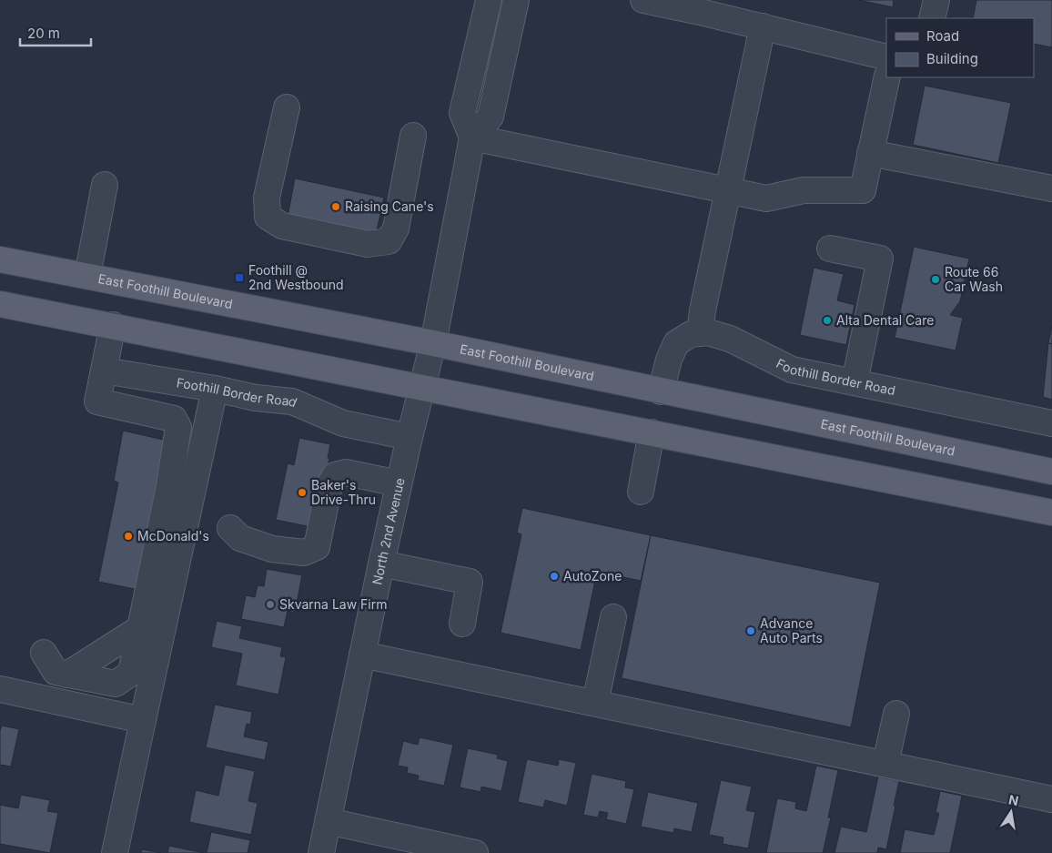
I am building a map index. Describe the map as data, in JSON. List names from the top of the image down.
{
  "streets": {
    "main road": ["East Foothill Boulevard"],
    "street": ["Foothill Border Road", "North 2nd Avenue"]
  },
  "crossings": [
    ["East Foothill Boulevard", "Foothill Border Road"],
    ["East Foothill Boulevard", "North 2nd Avenue"],
    ["Foothill Border Road", "North 2nd Avenue"]
  ],
  "places": {
    "other": [
      "Raising Cane's",
      "Route 66 Car Wash",
      "Alta Dental Care",
      "Baker's Drive-Thru",
      "McDonald's",
      "AutoZone",
      "Skvarna Law Firm",
      "Advance Auto Parts"
    ],
    "transit": ["Foothill @ 2nd Westbound"]
  },
  "legend": ["Road", "Building"],
  "scale_bar": "20 m",
  "north": "top"
}
